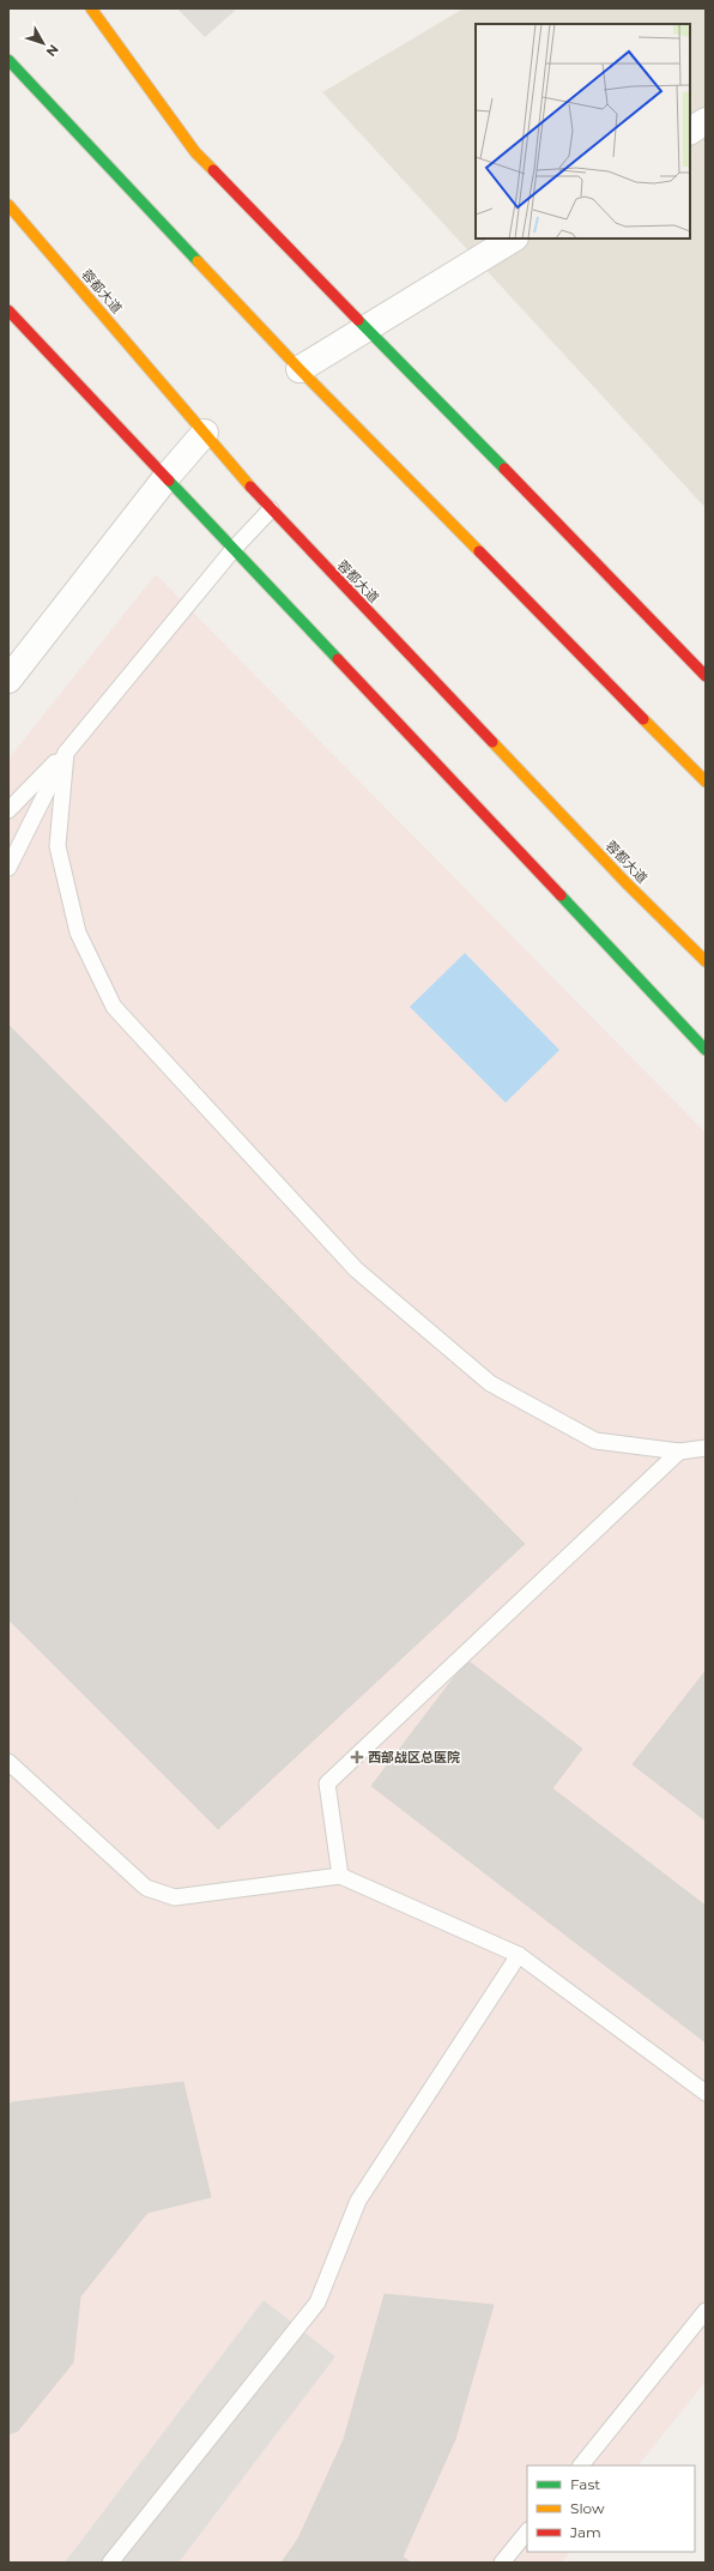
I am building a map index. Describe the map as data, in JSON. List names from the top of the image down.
{
  "streets": {
    "main road": ["蓉都大道"]
  },
  "places": {
    "health": ["西部战区总医院"]
  },
  "legend": ["Fast", "Slow", "Jam"],
  "north": "bottom right"
}
